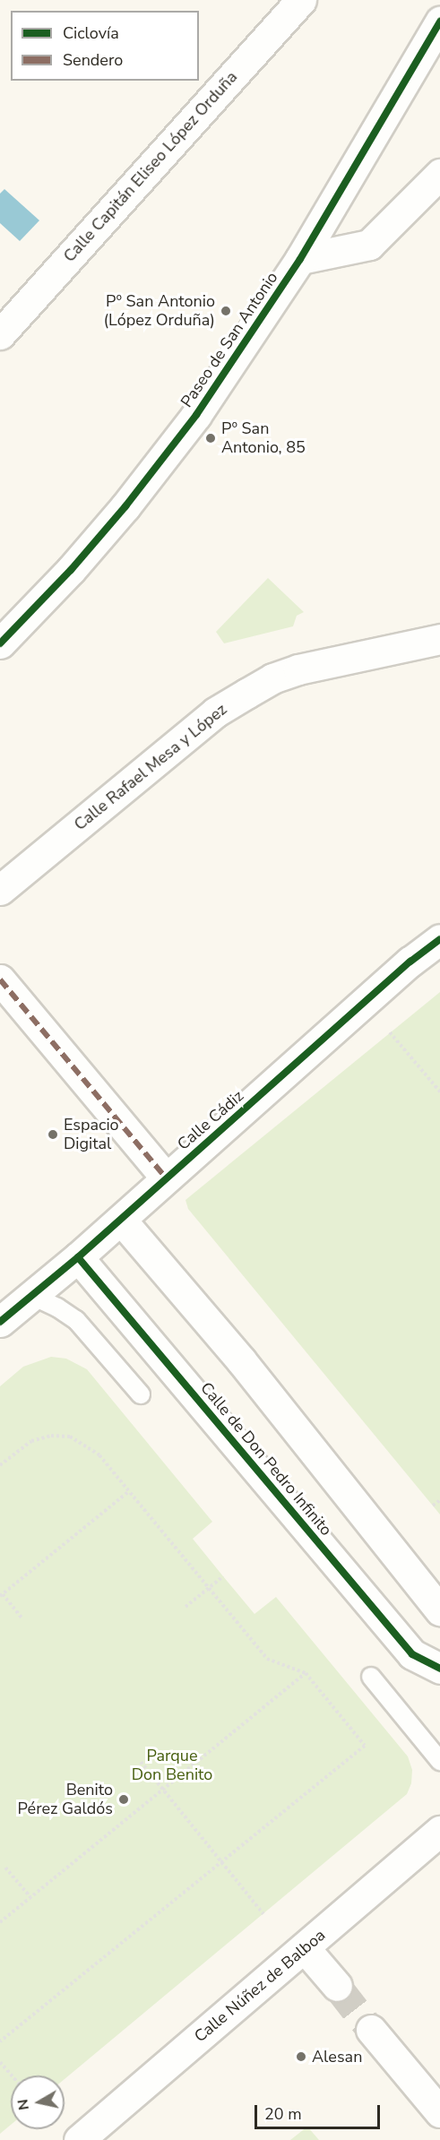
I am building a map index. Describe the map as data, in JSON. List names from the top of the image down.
{
  "streets": {
    "street": [
      "Calle Capitán Eliseo López Orduña",
      "Paseo de San Antonio",
      "Calle Rafael Mesa y López",
      "Calle Cádiz",
      "Calle de Don Pedro Infinito",
      "Calle Núñez de Balboa"
    ]
  },
  "crossings": [
    ["Calle Cádiz", "Calle de Don Pedro Infinito"]
  ],
  "parks": ["Parque Don Benito"],
  "places": [
    "Pº San Antonio (López Orduña)",
    "Pº San Antonio, 85",
    "Espacio Digital",
    "Benito Pérez Galdós",
    "Alesan"
  ],
  "legend": ["Ciclovía", "Sendero"],
  "scale_bar": "20 m",
  "north": "left"
}
